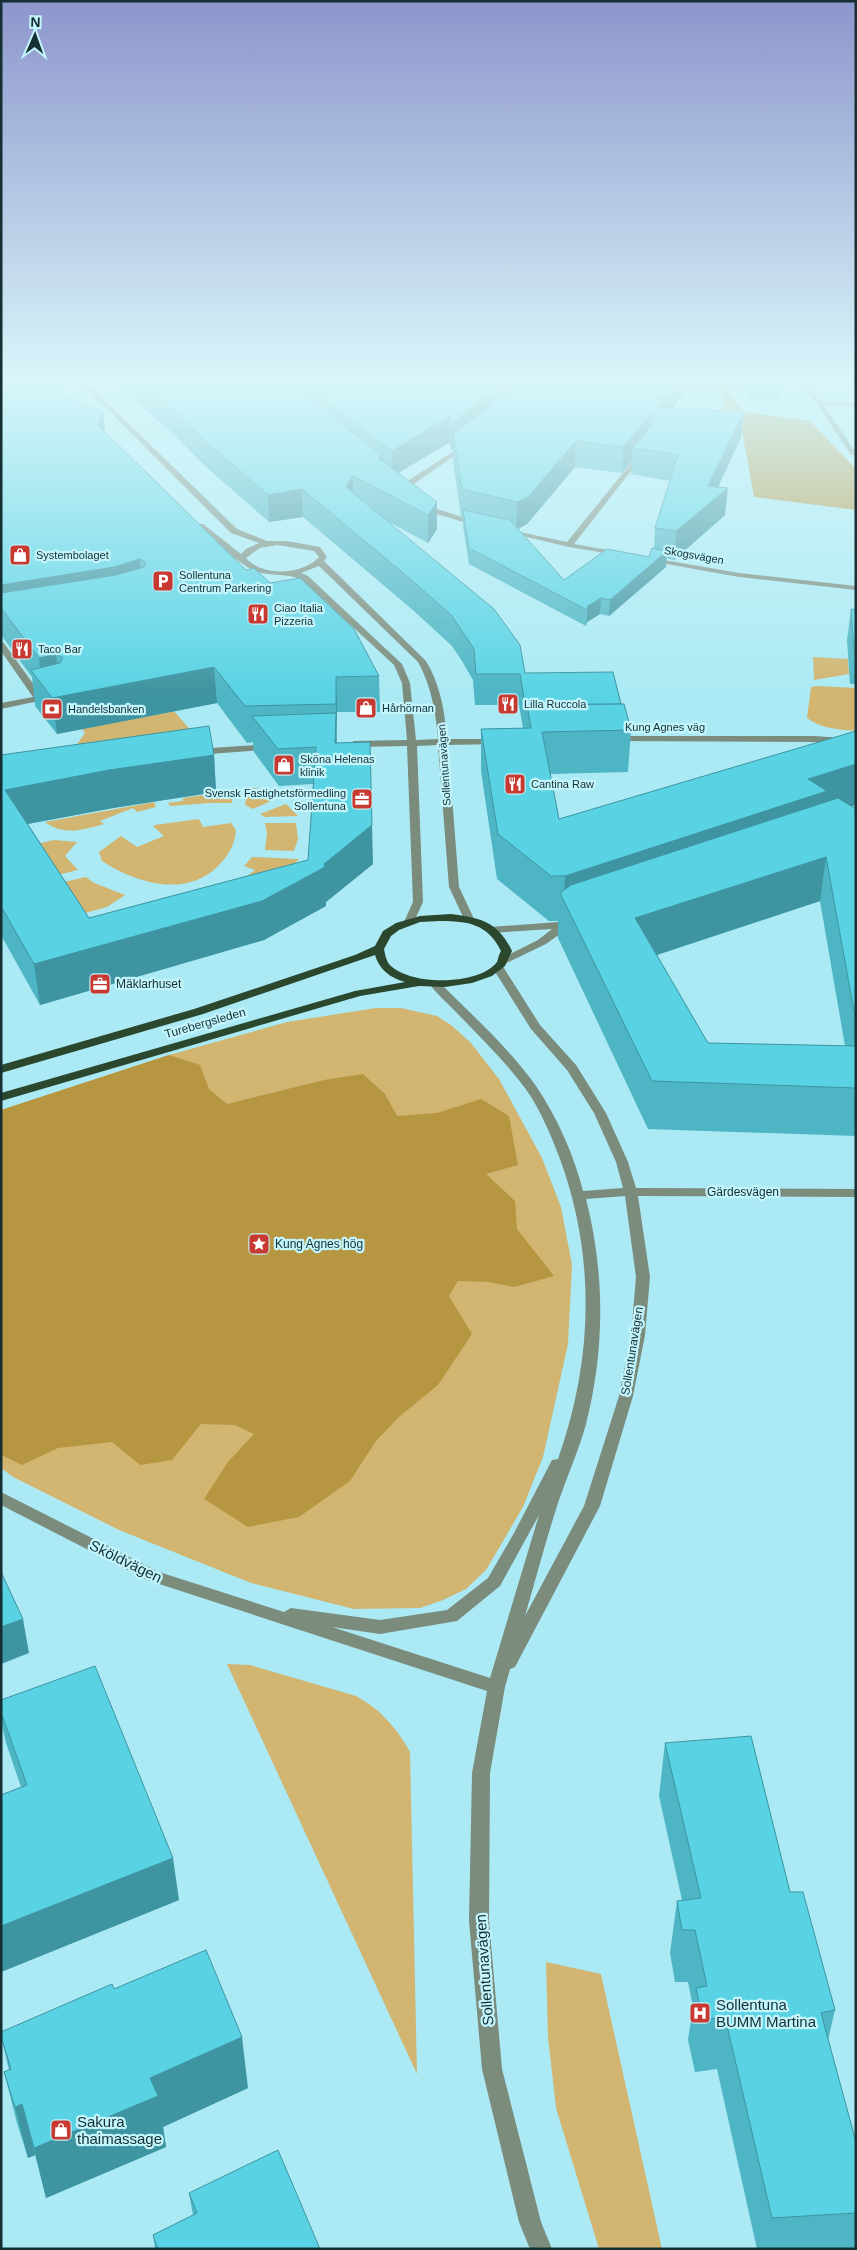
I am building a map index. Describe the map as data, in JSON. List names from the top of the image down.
{
  "streets": {
    "main road": ["Turebergsleden"],
    "street": [
      "Skogsvägen",
      "Kung Agnes väg",
      "Sollentunavägen",
      "Gärdesvägen",
      "Sköldvägen"
    ]
  },
  "crossings": [
    ["Sollentunavägen", "Turebergsleden"],
    ["Sollentunavägen", "Gärdesvägen"],
    ["Sollentunavägen", "Sköldvägen"]
  ],
  "places": {
    "shop": [
      "Systembolaget",
      "Hårhörnan",
      "Sköna Helenas klinik",
      "Sakura thaimassage"
    ],
    "parking": ["Sollentuna Centrum Parkering"],
    "restaurant": [
      "Ciao Italia Pizzeria",
      "Taco Bar",
      "Lilla Ruccola",
      "Cantina Raw"
    ],
    "bank": ["Handelsbanken"],
    "office": ["Svensk Fastighetsförmedling Sollentuna", "Mäklarhuset"],
    "place": ["Kung Agnes hög"],
    "hospital": ["Sollentuna BUMM Martina"]
  },
  "north": "top"
}
